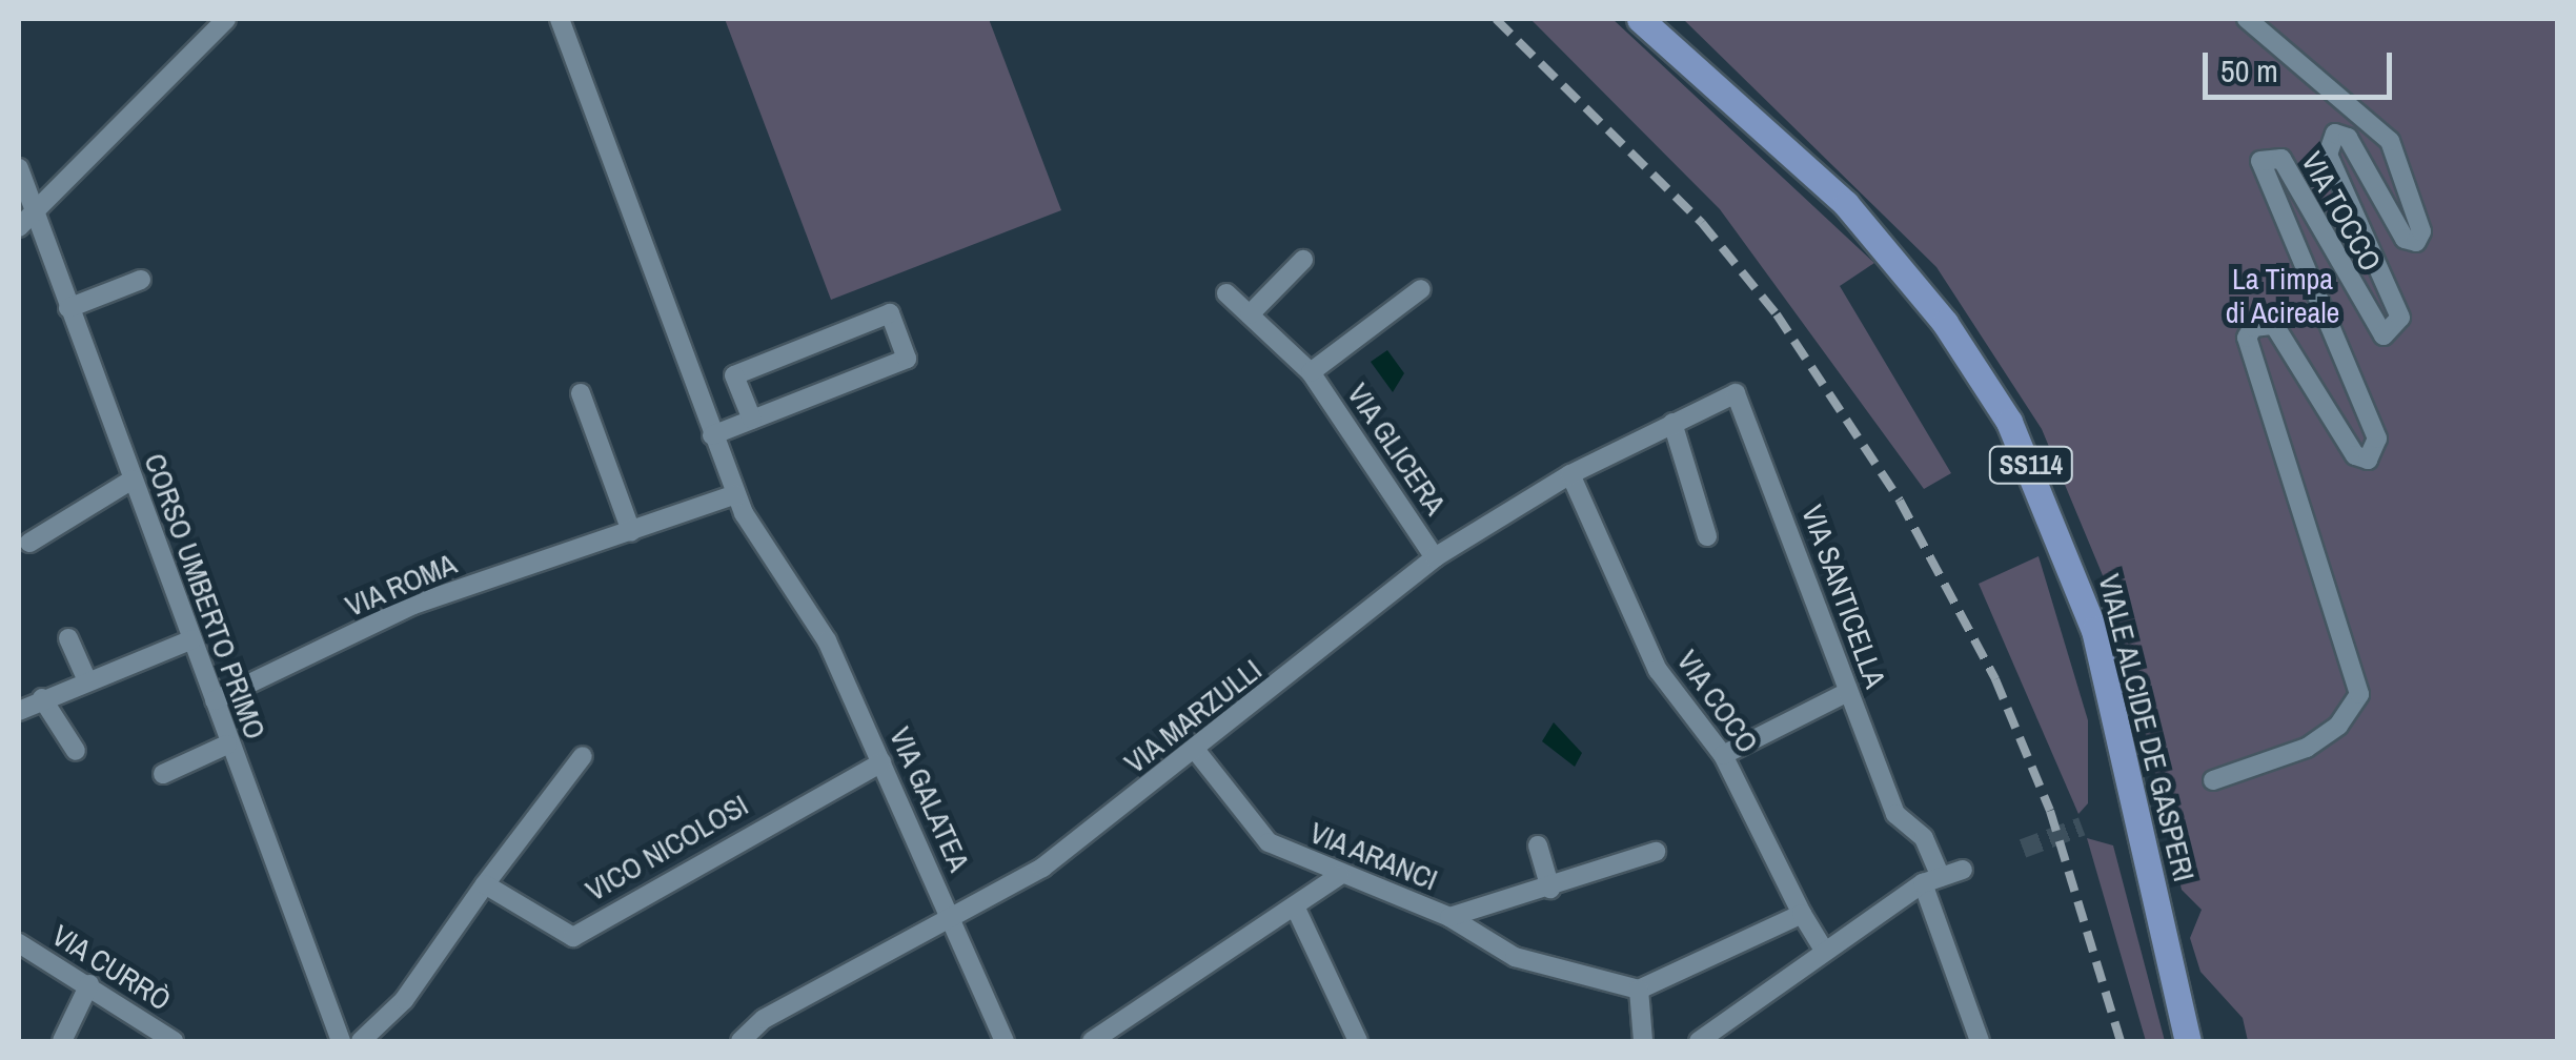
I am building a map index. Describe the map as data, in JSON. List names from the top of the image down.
{
  "streets": {
    "main road": ["SS114", "VIALE ALCIDE DE GASPERI"],
    "street": [
      "VIA TOCCO",
      "VIA GLICERA",
      "VIA ROMA",
      "CORSO UMBERTO PRIMO",
      "VIA SANTICELLA",
      "VIA COCO",
      "VIA MARZULLI",
      "VIA GALATEA",
      "VICO NICOLOSI",
      "VIA ARANCI",
      "VIA CURRÒ"
    ]
  },
  "crossings": [
    ["VIA GLICERA", "VIA MARZULLI"],
    ["VIA ROMA", "CORSO UMBERTO PRIMO"],
    ["VIA ROMA", "VIA GALATEA"],
    ["VIA SANTICELLA", "VIA MARZULLI"],
    ["VIA COCO", "VIA MARZULLI"],
    ["VIA MARZULLI", "VIA GALATEA"],
    ["VIA MARZULLI", "VIA ARANCI"],
    ["VIA GALATEA", "VICO NICOLOSI"]
  ],
  "parks": ["La Timpa di Acireale"],
  "scale_bar": "50 m"
}
